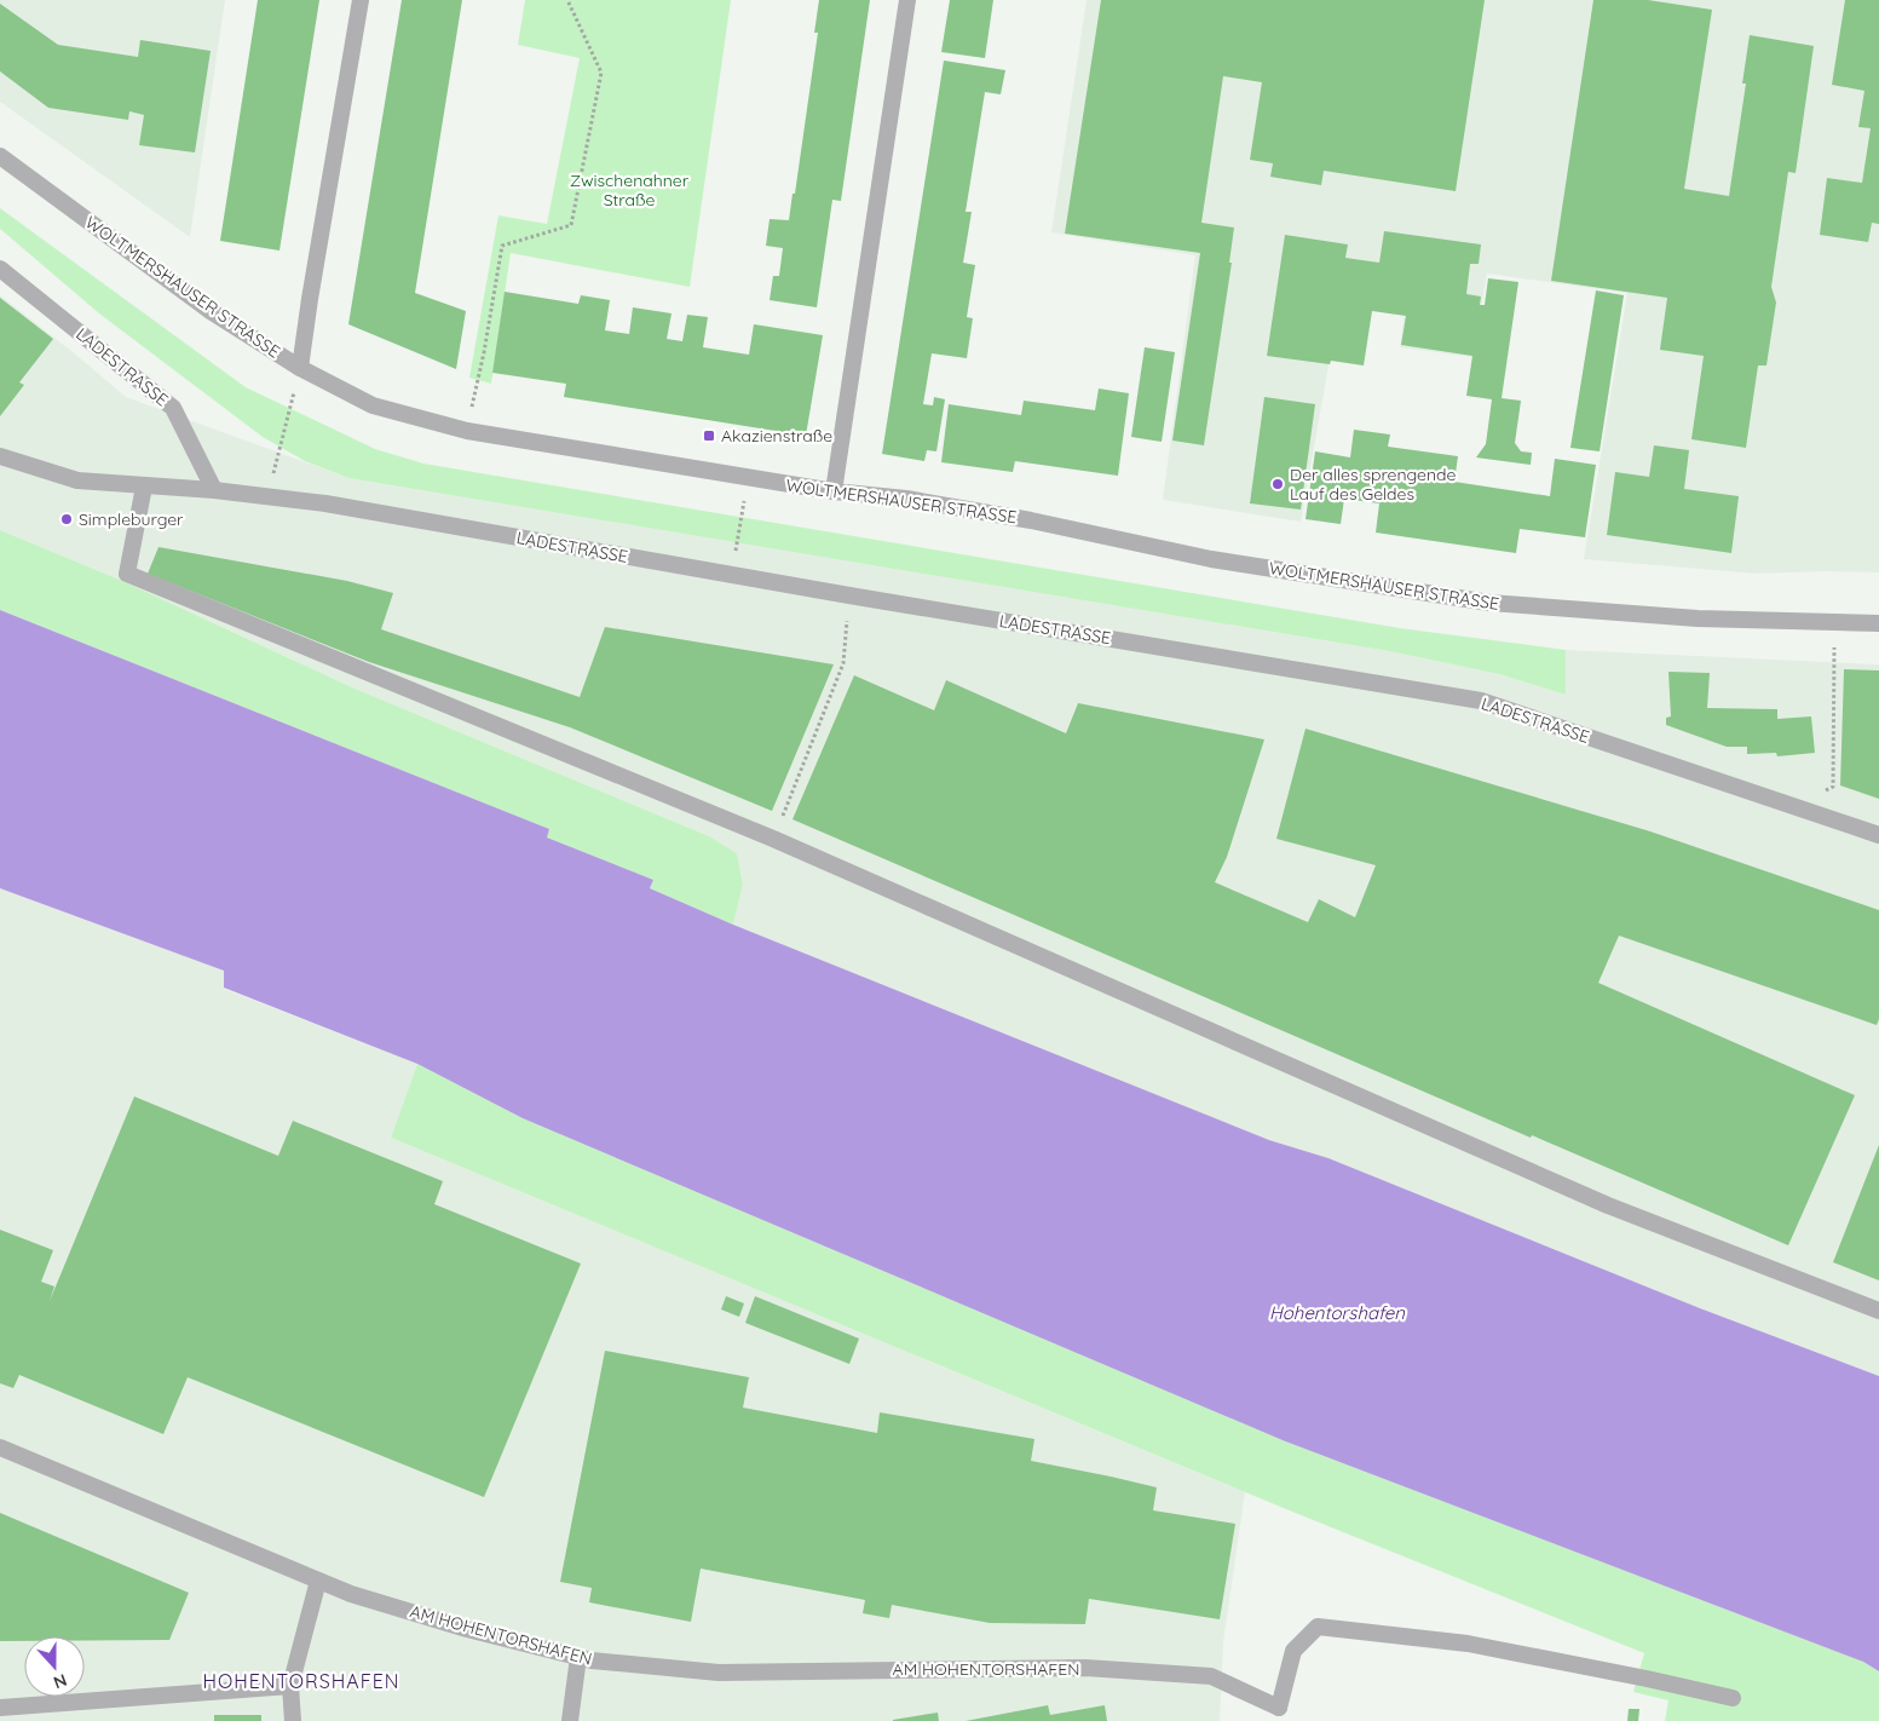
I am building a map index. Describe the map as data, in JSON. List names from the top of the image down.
{
  "streets": {
    "street": ["WOLTMERSHAUSER STRASSE", "LADESTRASSE", "AM HOHENTORSHAFEN"]
  },
  "districts": ["HOHENTORSHAFEN"],
  "water": ["Hohentorshafen"],
  "parks": ["Zwischenahner Straße"],
  "places": {
    "transit": ["Akazienstraße"],
    "other": ["Der alles sprengende Lauf des Geldes", "Simpleburger"]
  },
  "north": "bottom"
}
